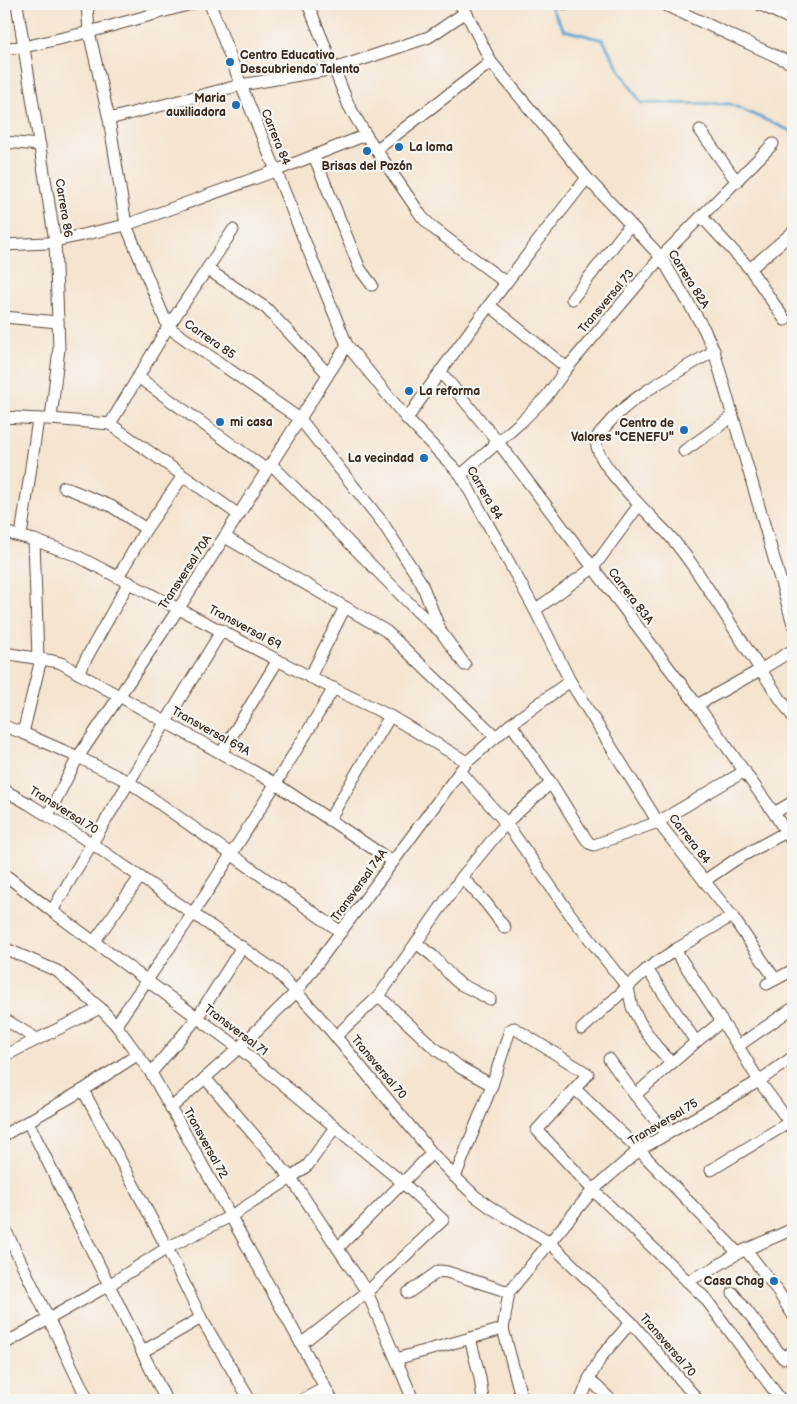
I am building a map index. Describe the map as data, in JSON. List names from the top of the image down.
{
  "streets": {
    "street": [
      "Carrera 84",
      "Carrera 86",
      "Carrera 82A",
      "Transversal 73",
      "Carrera 85",
      "Transversal 70A",
      "Carrera 83A",
      "Transversal 69",
      "Transversal 69A",
      "Transversal 70",
      "Transversal 74A",
      "Transversal 71",
      "Transversal 75",
      "Transversal 72"
    ]
  },
  "crossings": [
    ["Carrera 84", "Transversal 73"],
    ["Carrera 84", "Transversal 70A"],
    ["Carrera 84", "Transversal 74A"],
    ["Carrera 82A", "Transversal 73"],
    ["Transversal 73", "Carrera 83A"],
    ["Carrera 85", "Transversal 70A"],
    ["Transversal 70A", "Transversal 69"],
    ["Transversal 70A", "Transversal 69A"],
    ["Transversal 70A", "Transversal 70"],
    ["Transversal 69", "Transversal 74A"],
    ["Transversal 69A", "Transversal 74A"],
    ["Transversal 70", "Transversal 74A"],
    ["Transversal 70", "Transversal 75"],
    ["Transversal 74A", "Transversal 71"],
    ["Transversal 74A", "Transversal 72"]
  ],
  "places": [
    "Centro Educativo Descubriendo Talento",
    "Maria auxiliadora",
    "La loma",
    "Brisas del Pozón",
    "La reforma",
    "mi casa",
    "Centro de Valores \"CENEFU\"",
    "La vecindad",
    "Casa Chag"
  ]
}
